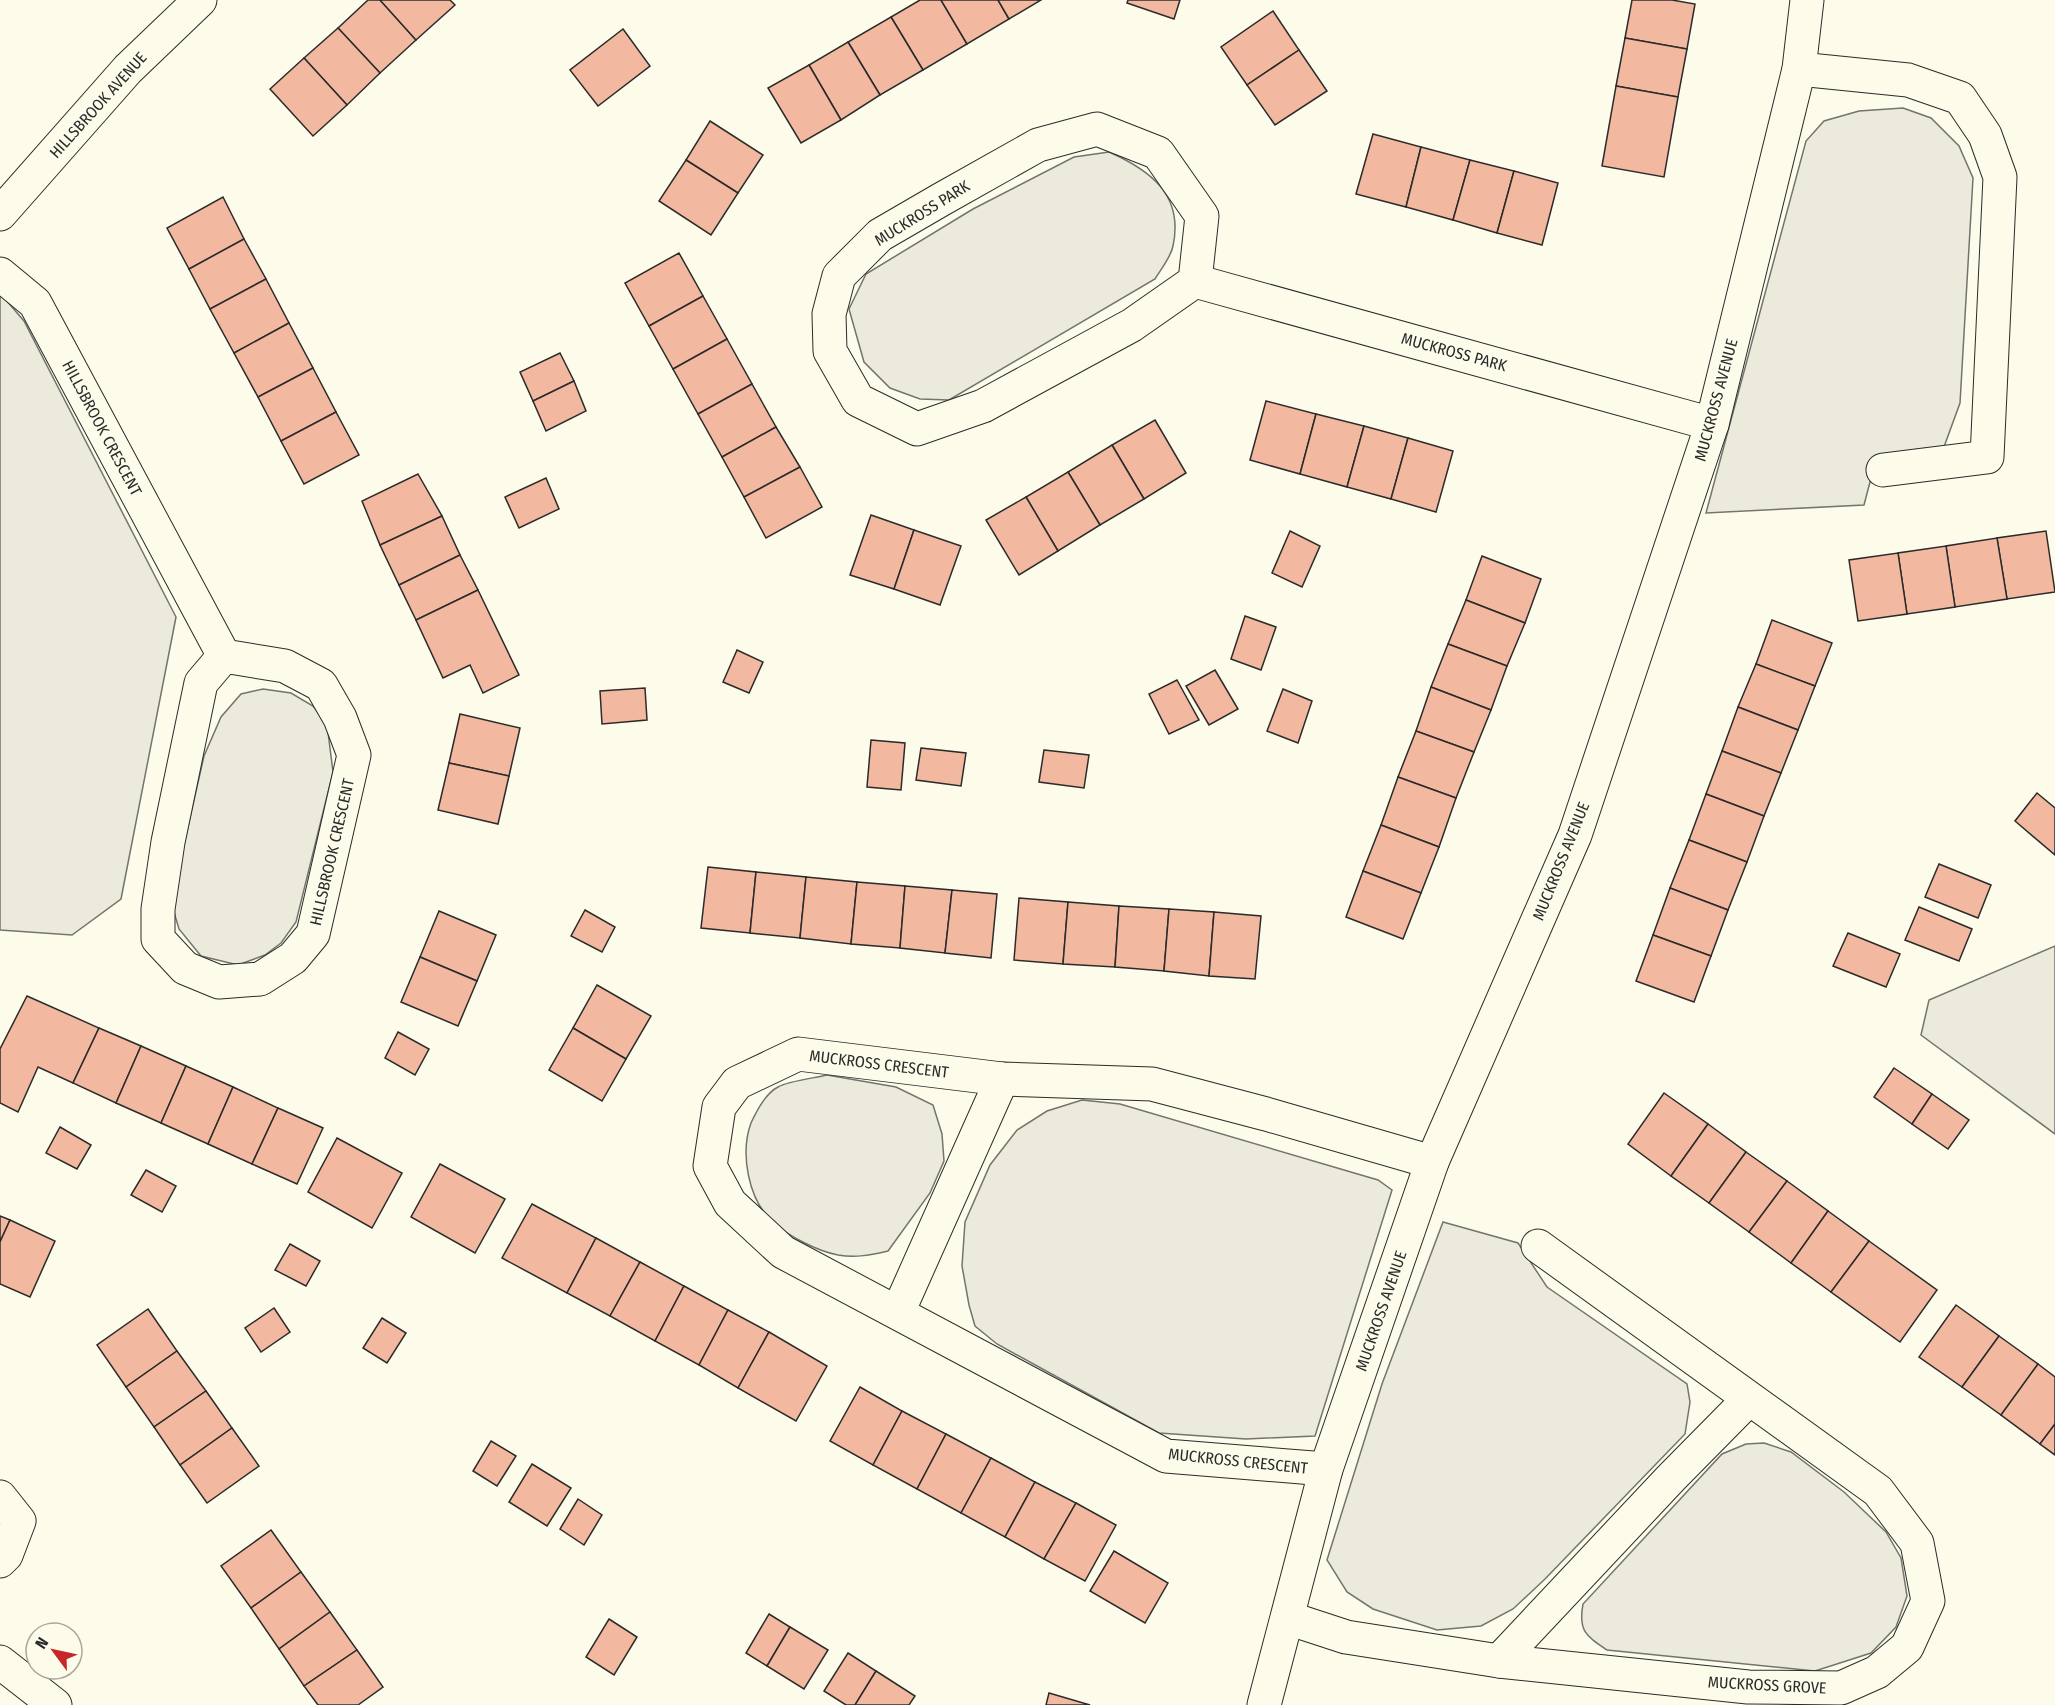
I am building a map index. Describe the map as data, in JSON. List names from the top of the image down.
{
  "streets": {
    "street": [
      "HILLSBROOK AVENUE",
      "MUCKROSS PARK",
      "MUCKROSS AVENUE",
      "HILLSBROOK CRESCENT",
      "MUCKROSS CRESCENT",
      "MUCKROSS GROVE"
    ]
  },
  "crossings": [
    ["MUCKROSS PARK", "MUCKROSS AVENUE"],
    ["MUCKROSS AVENUE", "MUCKROSS CRESCENT"],
    ["MUCKROSS AVENUE", "MUCKROSS GROVE"]
  ],
  "north": "top left"
}
